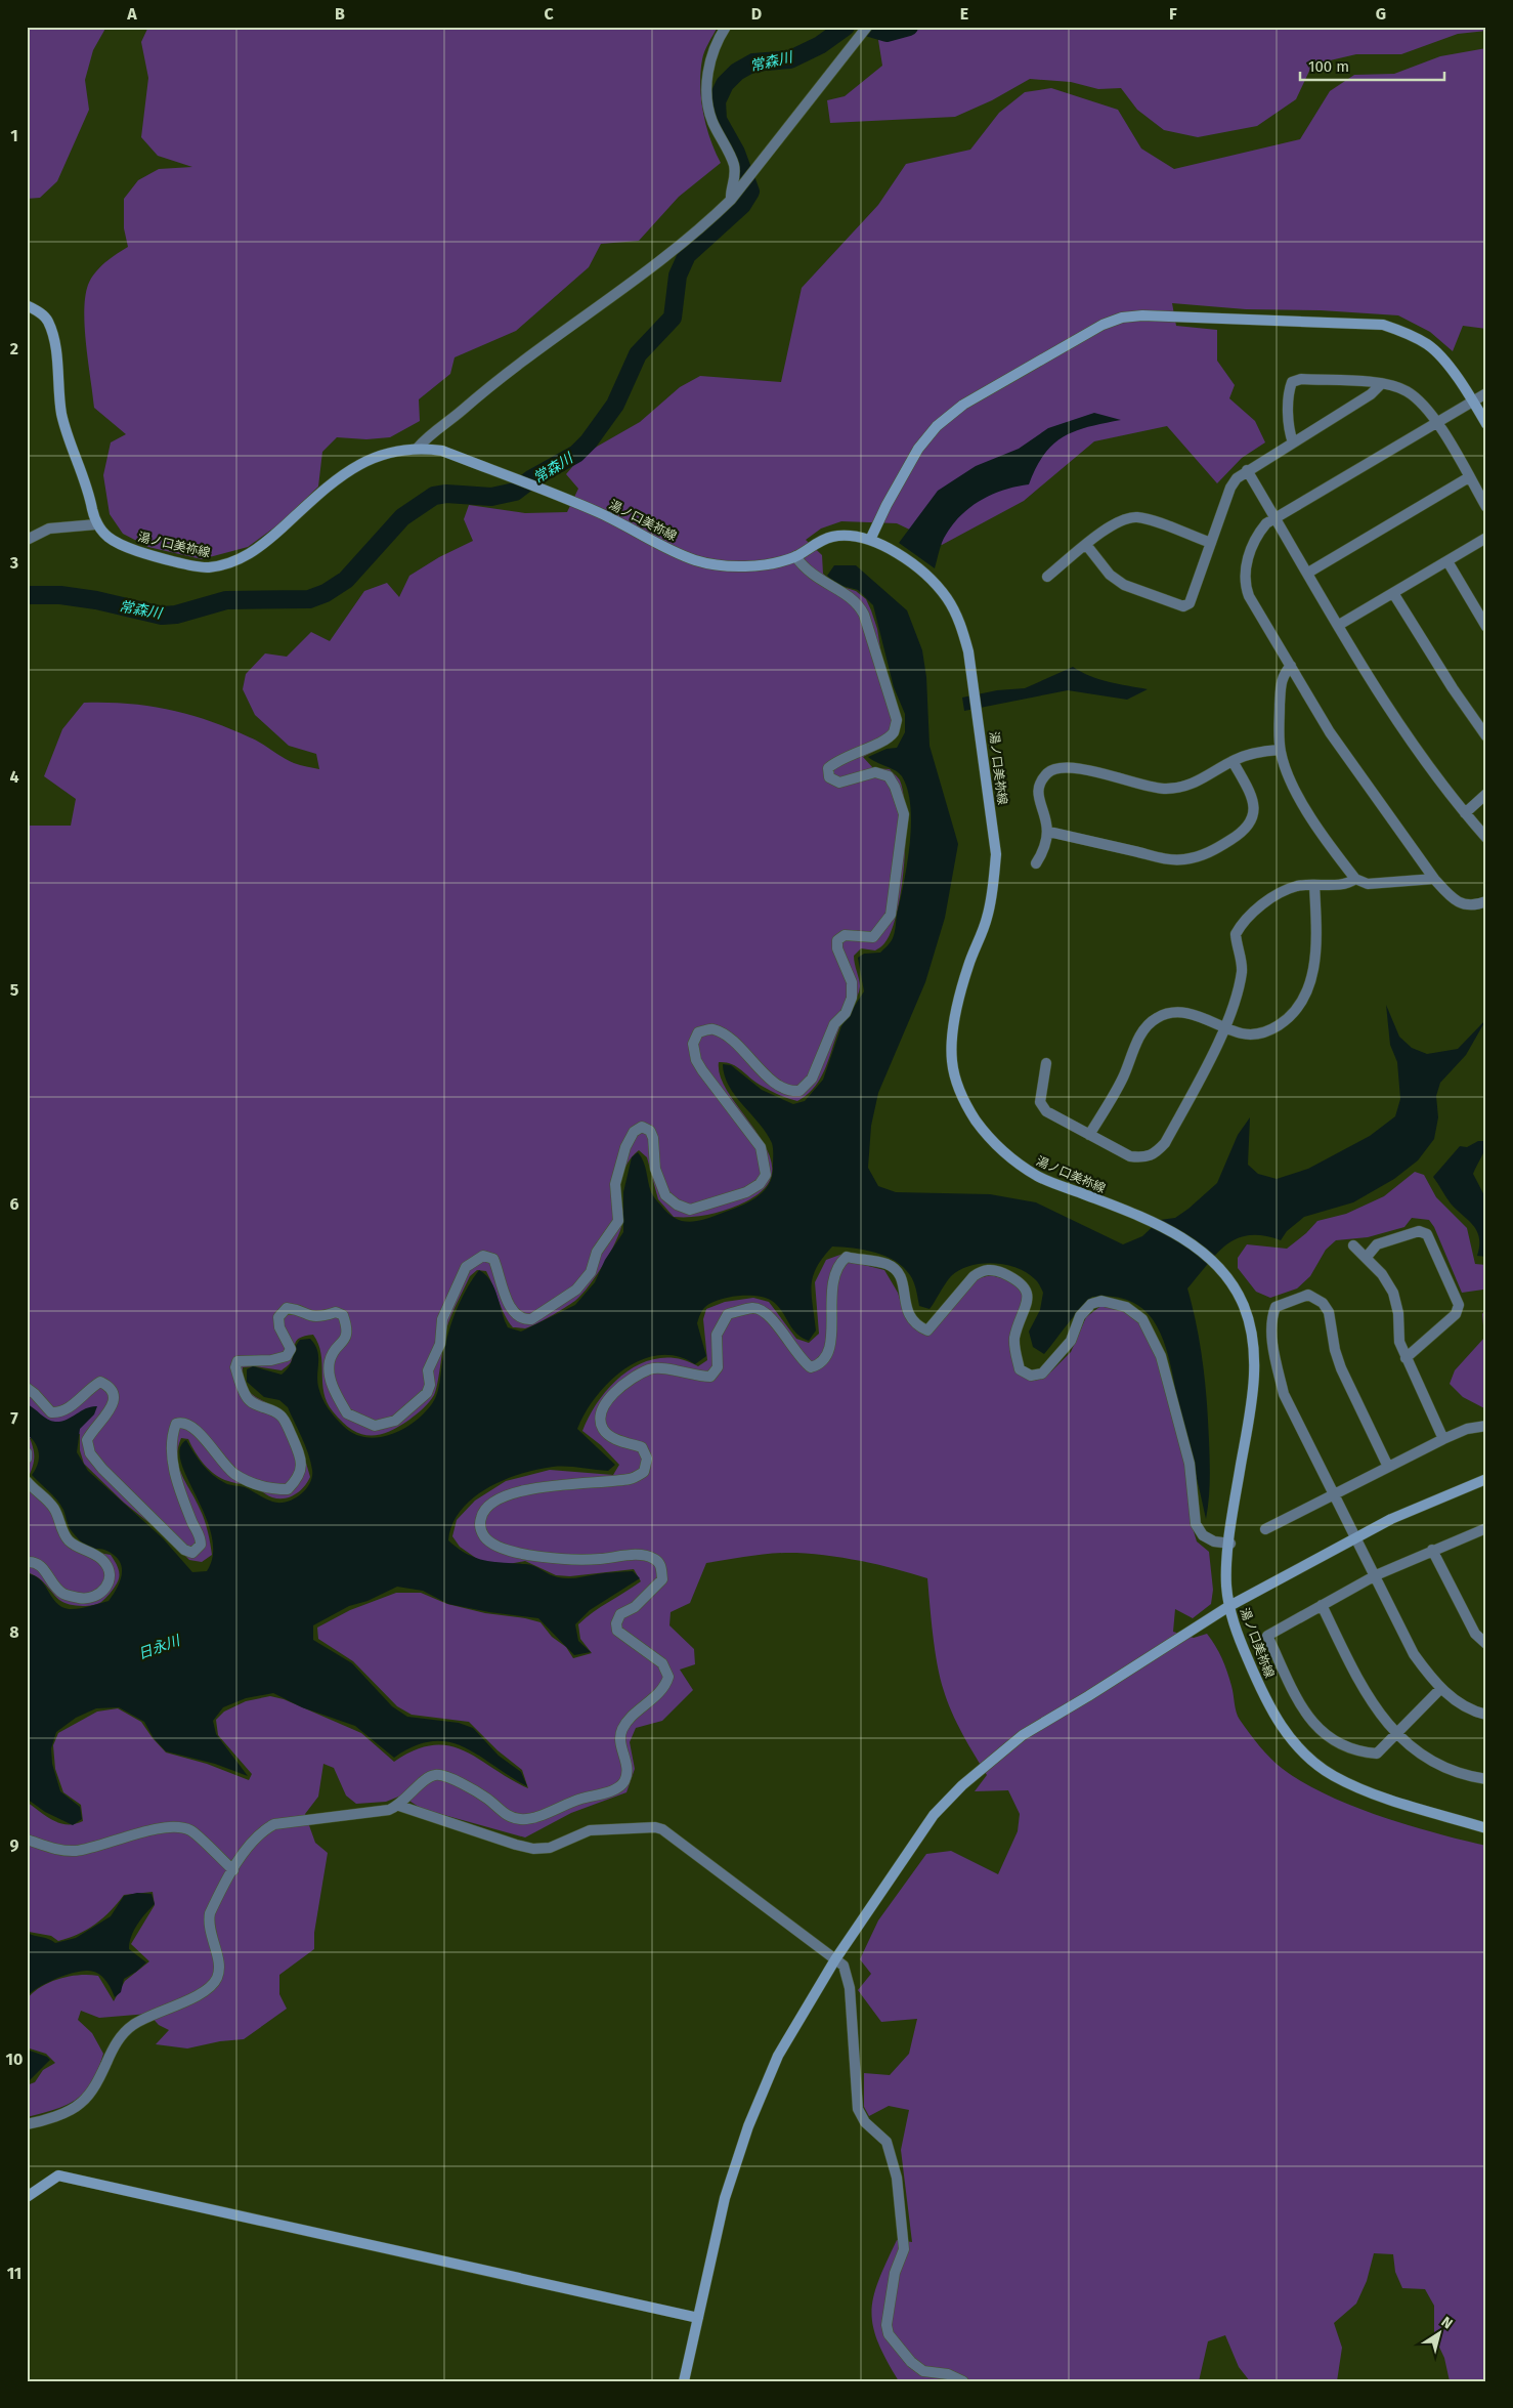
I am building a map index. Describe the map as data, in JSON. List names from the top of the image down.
{
  "streets": {
    "main road": ["湯ノ口美祢線"]
  },
  "water": ["常森川", "日永川"],
  "scale_bar": "100 m",
  "north": "top right",
  "grid": {
    "columns": [
      "A",
      "B",
      "C",
      "D",
      "E",
      "F",
      "G"
    ],
    "rows": [
      "1",
      "2",
      "3",
      "4",
      "5",
      "6",
      "7",
      "8",
      "9",
      "10",
      "11"
    ]
  }
}
